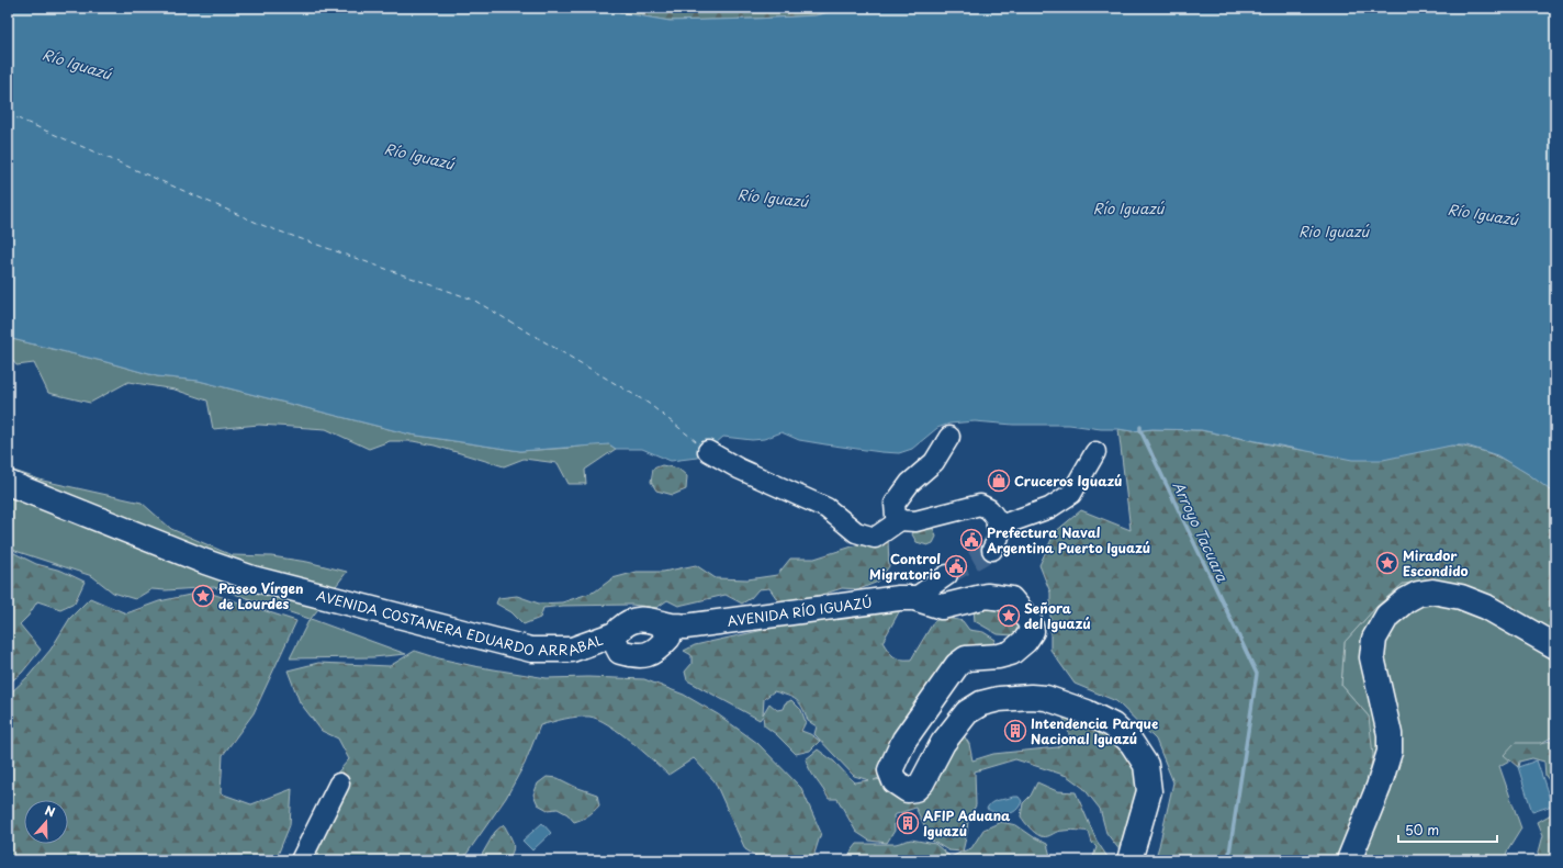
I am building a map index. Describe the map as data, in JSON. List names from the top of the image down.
{
  "streets": {
    "main road": ["AVENIDA RÍO IGUAZÚ", "AVENIDA COSTANERA EDUARDO ARRABAL"]
  },
  "crossings": [
    ["AVENIDA RÍO IGUAZÚ", "AVENIDA COSTANERA EDUARDO ARRABAL"]
  ],
  "water": ["Río Iguazú", "Rio Iguazú", "Arroyo Tacuara"],
  "places": {
    "shop": ["Cruceros Iguazú"],
    "public building": ["Prefectura Naval Argentina Puerto Iguazú", "Control Migratorio"],
    "place": ["Mirador Escondido", "Paseo Vírgen de Lourdes", "Señora del Iguazú"],
    "building": ["Intendencia Parque Nacional Iguazú", "AFIP Aduana Iguazú"]
  },
  "scale_bar": "50 m",
  "north": "top"
}
